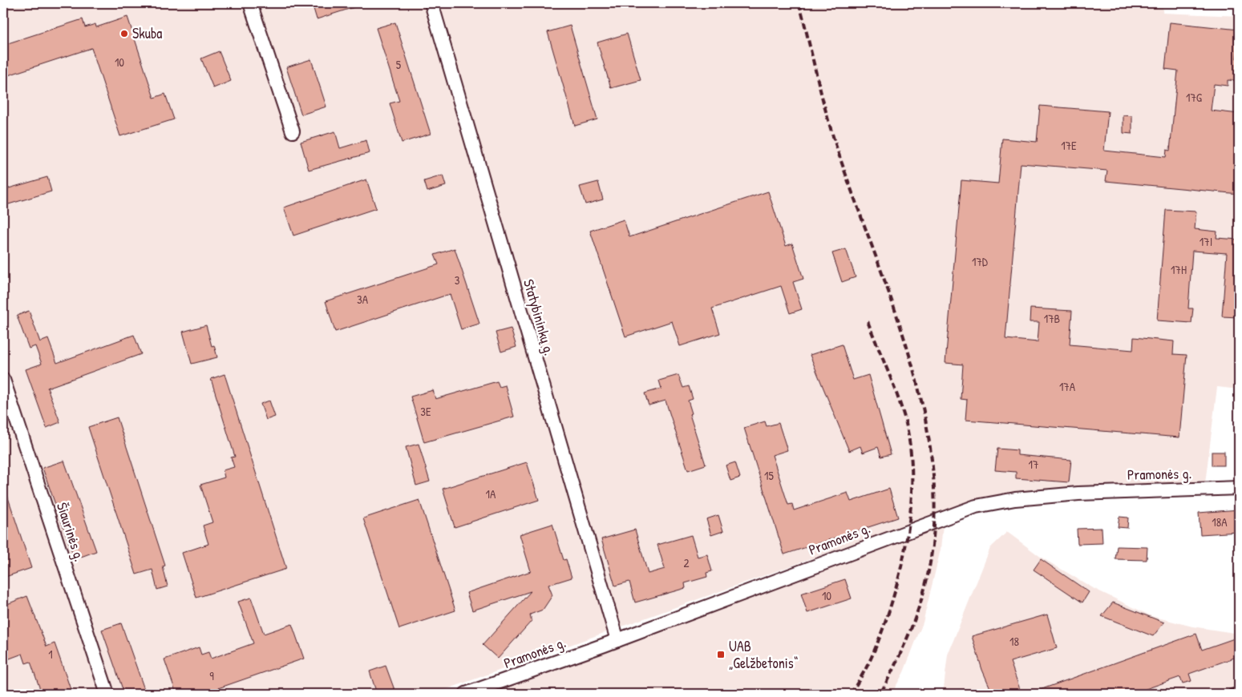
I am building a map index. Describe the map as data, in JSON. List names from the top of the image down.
{
  "streets": {
    "street": ["Statybininkų g.", "Pramonės g.", "Šiaurinės g."]
  },
  "crossings": [
    ["Statybininkų g.", "Pramonės g."]
  ],
  "places": {
    "other": ["Skuba"],
    "transit": ["UAB „Gelžbetonis“"]
  },
  "house_numbers": [
    "10",
    "5",
    "17G",
    "17E",
    "17I",
    "17D",
    "17H",
    "3",
    "3A",
    "17B",
    "17A",
    "3E",
    "17",
    "15",
    "1A",
    "18A",
    "2",
    "10",
    "18",
    "1",
    "9"
  ]
}
